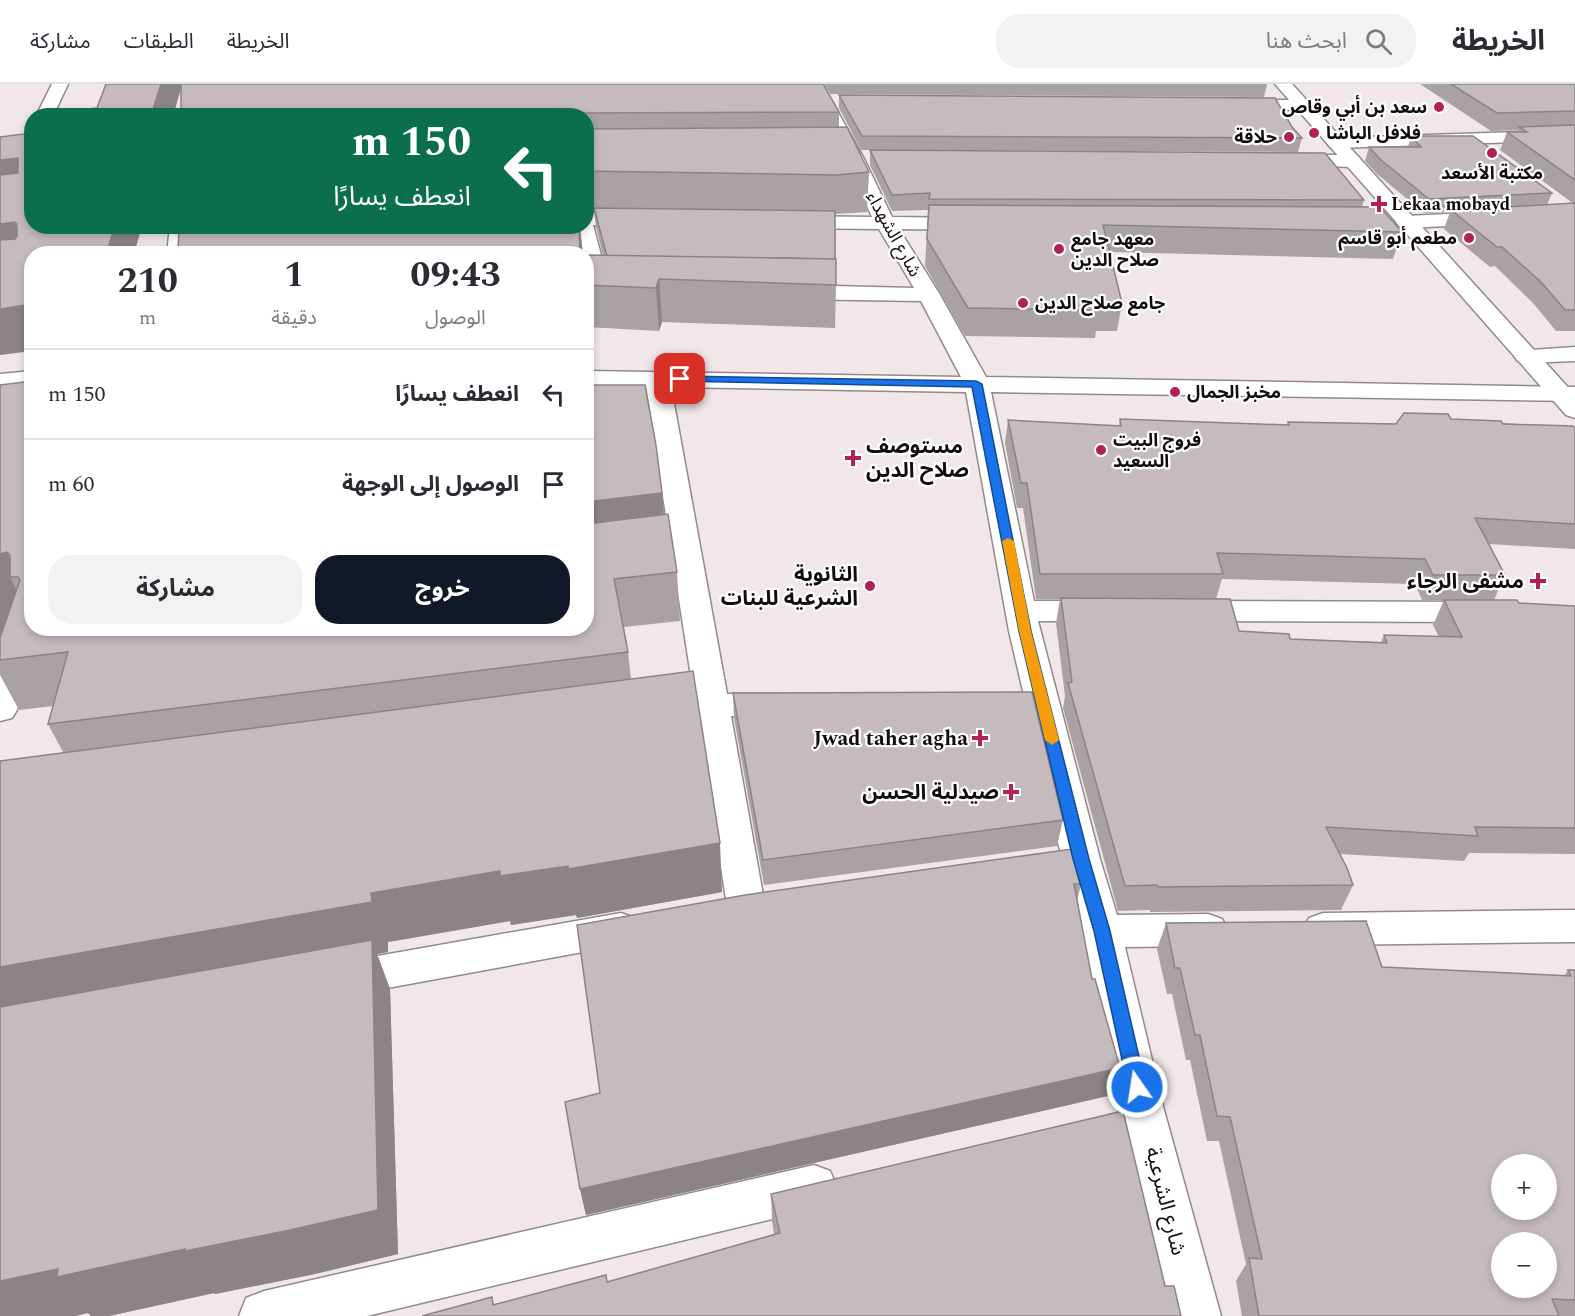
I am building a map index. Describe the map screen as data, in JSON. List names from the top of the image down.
{
  "streets": {
    "street": ["شارع الشهداء", "شارع الشرعية"]
  },
  "crossings": [
    ["شارع الشهداء", "شارع الشرعية"]
  ],
  "places": {
    "other": [
      "سعد بن أبي وقاص",
      "فلافل الباشا",
      "حلاقة",
      "مكتبة الأسعد",
      "مطعم أبو قاسم",
      "معهد جامع صلاح الدين",
      "جامع صلاح الدين",
      "مخبز الجمال",
      "فروج البيت السعيد",
      "الثانوية الشرعية للبنات"
    ],
    "health": [
      "Lekaa mobayd",
      "مستوصف صلاح الدين",
      "مشفى الرجاء",
      "Jwad taher agha",
      "صيدلية الحسن"
    ]
  },
  "page": {
    "header": "الخريطة",
    "search": "ابحث هنا",
    "nav": ["الخريطة", "الطبقات", "مشاركة"],
    "turn": ["150 m", "انعطف يسارًا"],
    "eta": [
      "09:43",
      "الوصول",
      "1",
      "دقيقة",
      "210",
      "m"
    ],
    "list": [
      {
        "name": "انعطف يسارًا",
        "value": "150 m"
      },
      {
        "name": "الوصول إلى الوجهة",
        "value": "60 m"
      }
    ],
    "buttons": ["خروج", "مشاركة"],
    "map_buttons": ["+", "−"]
  }
}
